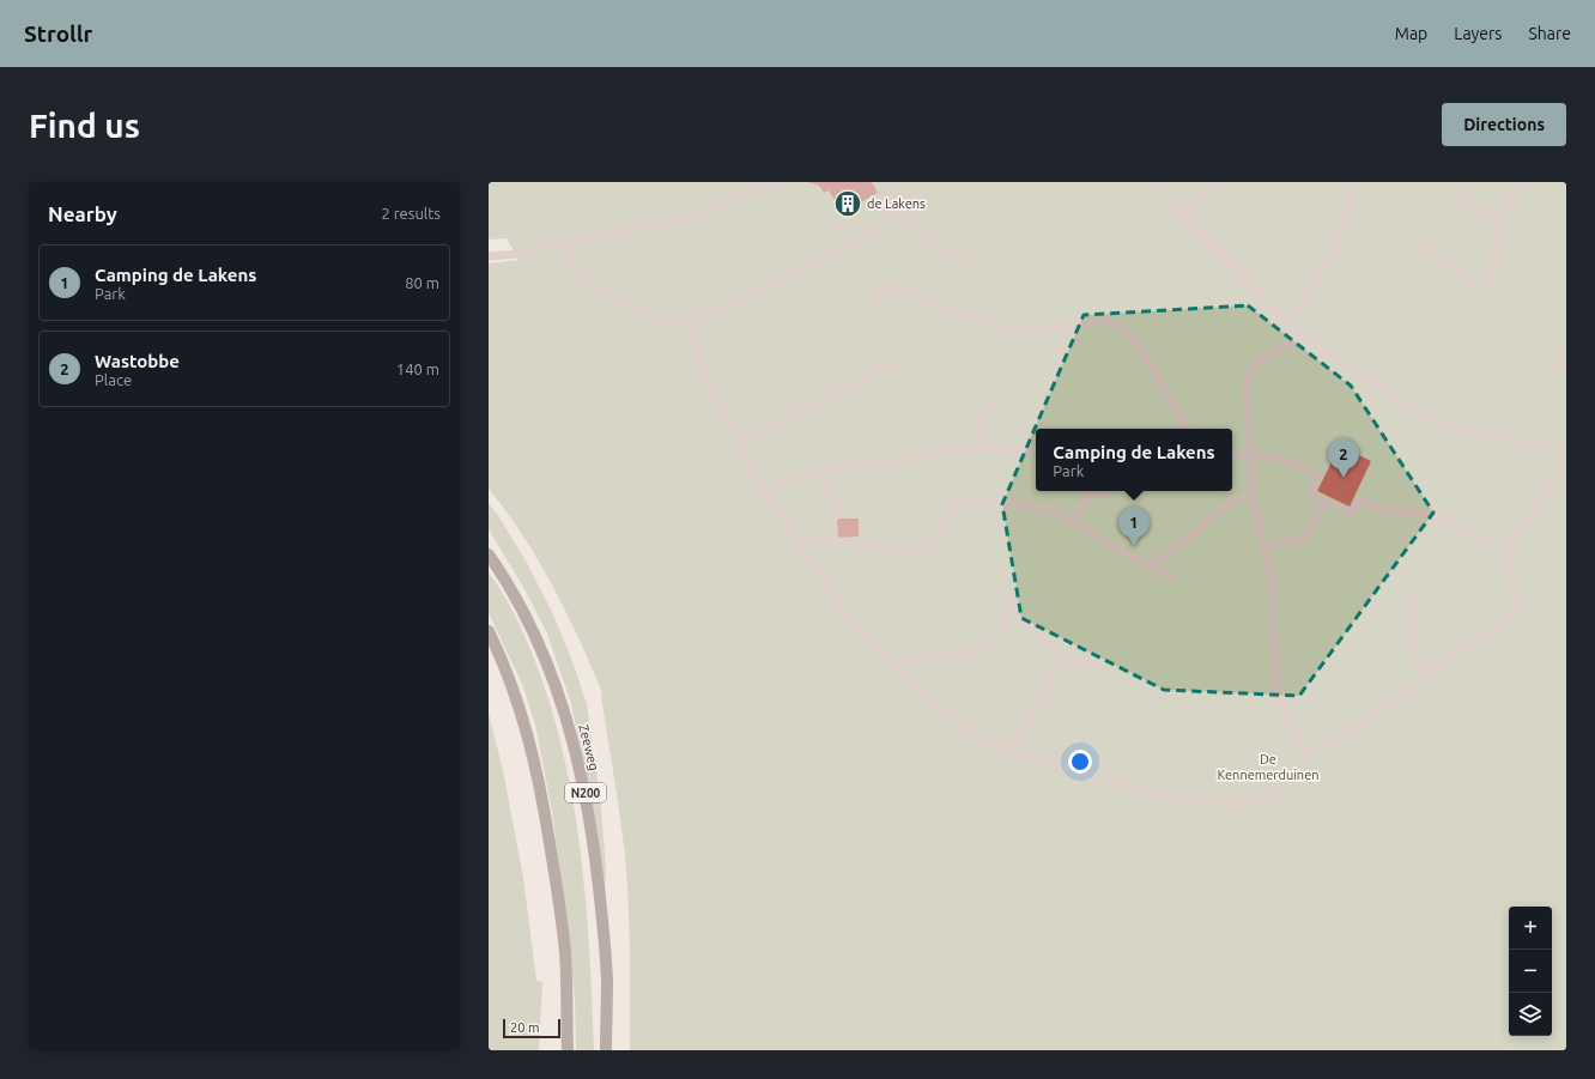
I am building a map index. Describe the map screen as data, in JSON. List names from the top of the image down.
{
  "streets": {
    "main road": ["Zeeweg", "N200"]
  },
  "parks": ["De Kennemerduinen"],
  "places": {
    "building": ["de Lakens"]
  },
  "scale_bar": "20 m",
  "page": {
    "header": "Strollr",
    "nav": ["Map", "Layers", "Share"],
    "buttons": "Directions",
    "title": "Find us",
    "heading": ["Nearby", "2 results"],
    "list": [
      {
        "mark": "1",
        "name": "Camping de Lakens",
        "note": "Park",
        "value": "80 m"
      },
      {
        "mark": "2",
        "name": "Wastobbe",
        "note": "Place",
        "value": "140 m"
      }
    ],
    "popup": ["Camping de Lakens", "Park"],
    "pins": ["2", "1"],
    "map_buttons": ["+", "−"],
    "scale": "20 m"
  }
}
